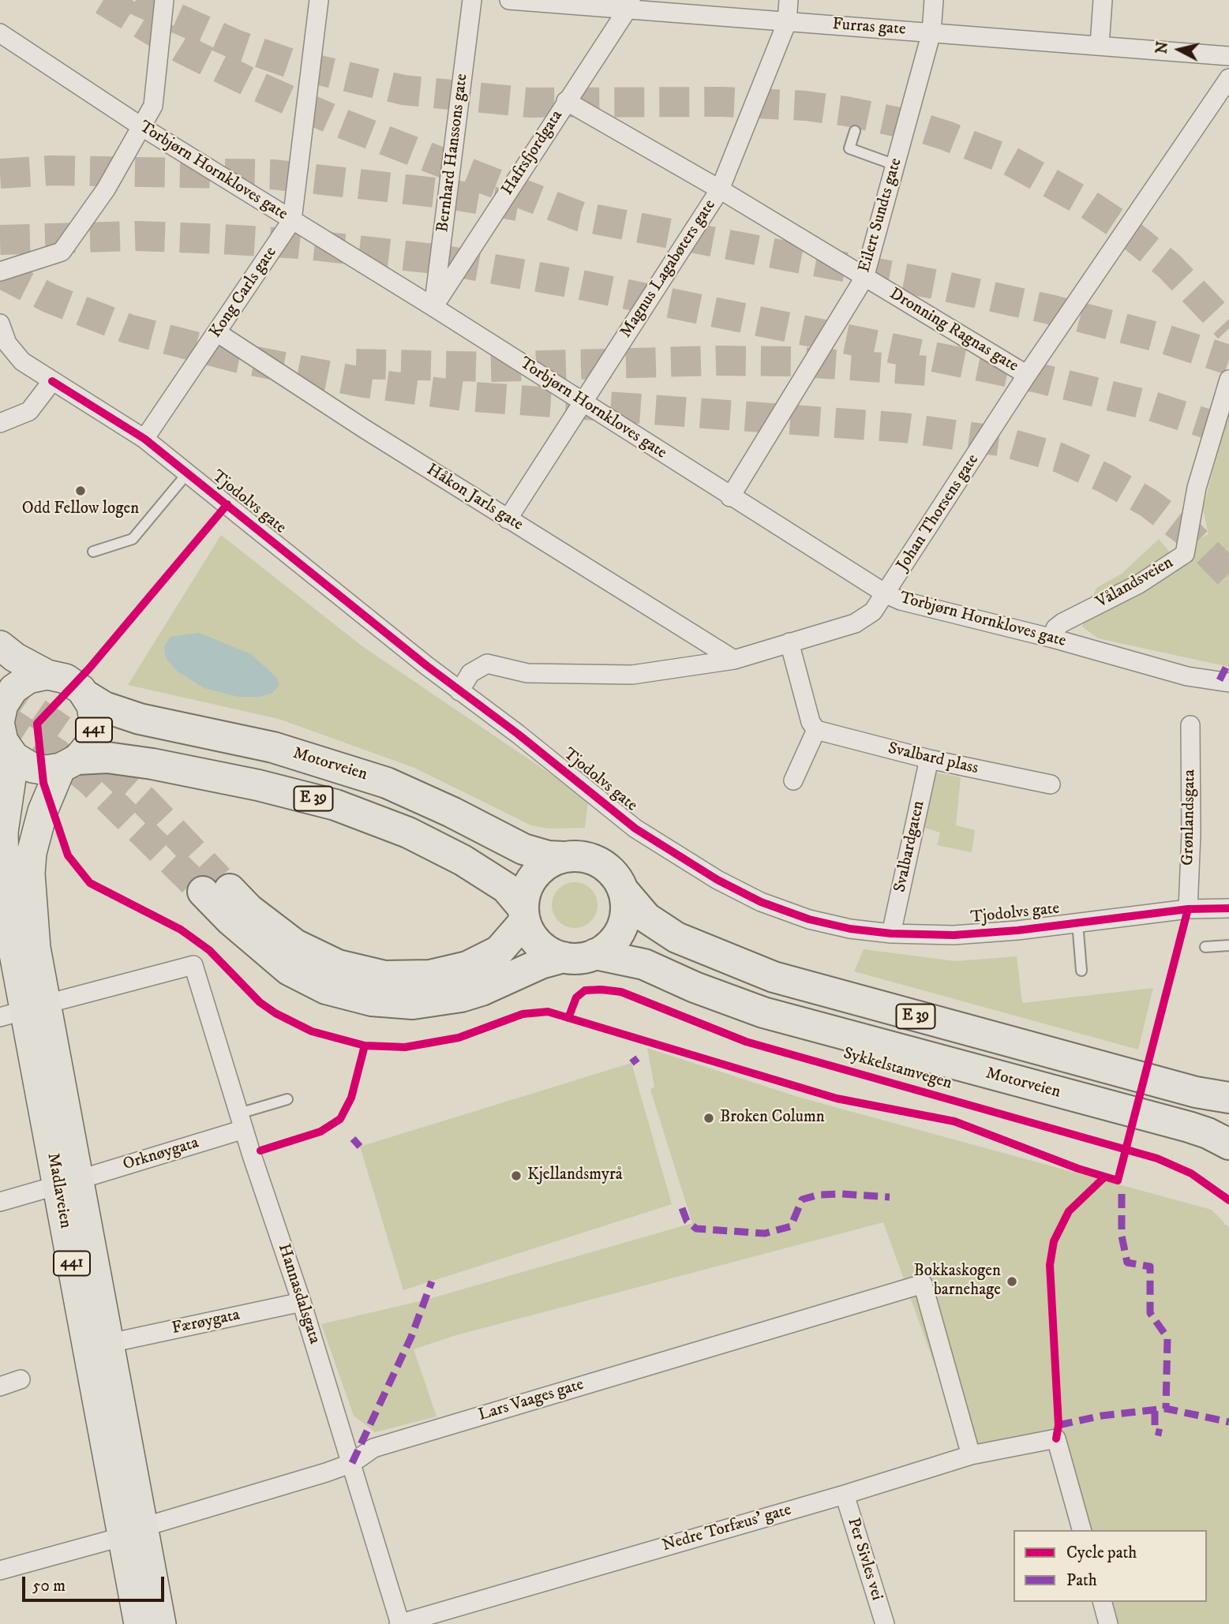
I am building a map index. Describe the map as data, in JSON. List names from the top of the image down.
{
  "streets": {
    "highway": ["Motorveien", "E 39"],
    "main road": ["441", "Madlaveien"],
    "street": [
      "Furras gate",
      "Bernhard Hanssons gate",
      "Hafrsfjordgata",
      "Torbjørn Hornkloves gate",
      "Eilert Sundts gate",
      "Magnus Lagabøters gate",
      "Kong Carls gate",
      "Dronning Ragnas gate",
      "Håkon Jarls gate",
      "Tjodolvs gate",
      "Johan Thorsens gate",
      "Vålandsveien",
      "Svalbard plass",
      "Grønlandsgata",
      "Svalbardgaten",
      "Orknøygata",
      "Hannasdalsgata",
      "Færøygata",
      "Lars Vaages gate",
      "Nedre Torfæus' gate",
      "Per Sivles vei"
    ],
    "cycle path": ["Sykkelstamvegen"]
  },
  "crossings": [
    ["Furras gate", "Hafrsfjordgata"],
    ["Furras gate", "Eilert Sundts gate"],
    ["Furras gate", "Magnus Lagabøters gate"],
    ["Bernhard Hanssons gate", "Hafrsfjordgata"],
    ["Bernhard Hanssons gate", "Torbjørn Hornkloves gate"],
    ["Hafrsfjordgata", "Torbjørn Hornkloves gate"],
    ["Hafrsfjordgata", "Dronning Ragnas gate"],
    ["Torbjørn Hornkloves gate", "Eilert Sundts gate"],
    ["Torbjørn Hornkloves gate", "Magnus Lagabøters gate"],
    ["Torbjørn Hornkloves gate", "Kong Carls gate"],
    ["Torbjørn Hornkloves gate", "Johan Thorsens gate"],
    ["Torbjørn Hornkloves gate", "Vålandsveien"],
    ["Eilert Sundts gate", "Dronning Ragnas gate"],
    ["Magnus Lagabøters gate", "Dronning Ragnas gate"],
    ["Magnus Lagabøters gate", "Håkon Jarls gate"],
    ["Kong Carls gate", "Håkon Jarls gate"],
    ["Kong Carls gate", "Tjodolvs gate"],
    ["Dronning Ragnas gate", "Johan Thorsens gate"],
    ["Håkon Jarls gate", "Johan Thorsens gate"],
    ["Tjodolvs gate", "Johan Thorsens gate"],
    ["Tjodolvs gate", "Grønlandsgata"],
    ["Tjodolvs gate", "Svalbardgaten"],
    ["441", "Motorveien"],
    ["441", "E 39"],
    ["441", "Madlaveien"],
    ["Svalbard plass", "Svalbardgaten"],
    ["Motorveien", "E 39"],
    ["E 39", "Madlaveien"],
    ["Orknøygata", "Madlaveien"],
    ["Orknøygata", "Hannasdalsgata"],
    ["Madlaveien", "Hannasdalsgata"],
    ["Madlaveien", "Færøygata"],
    ["Madlaveien", "Lars Vaages gate"],
    ["Hannasdalsgata", "Færøygata"],
    ["Hannasdalsgata", "Lars Vaages gate"],
    ["Hannasdalsgata", "Nedre Torfæus' gate"],
    ["Lars Vaages gate", "Nedre Torfæus' gate"],
    ["Nedre Torfæus' gate", "Per Sivles vei"]
  ],
  "places": [
    "Odd Fellow logen",
    "Broken Column",
    "Kjellandsmyrå",
    "Bokkaskogen barnehage"
  ],
  "legend": ["Cycle path", "Path"],
  "scale_bar": "50 m",
  "north": "left"
}
